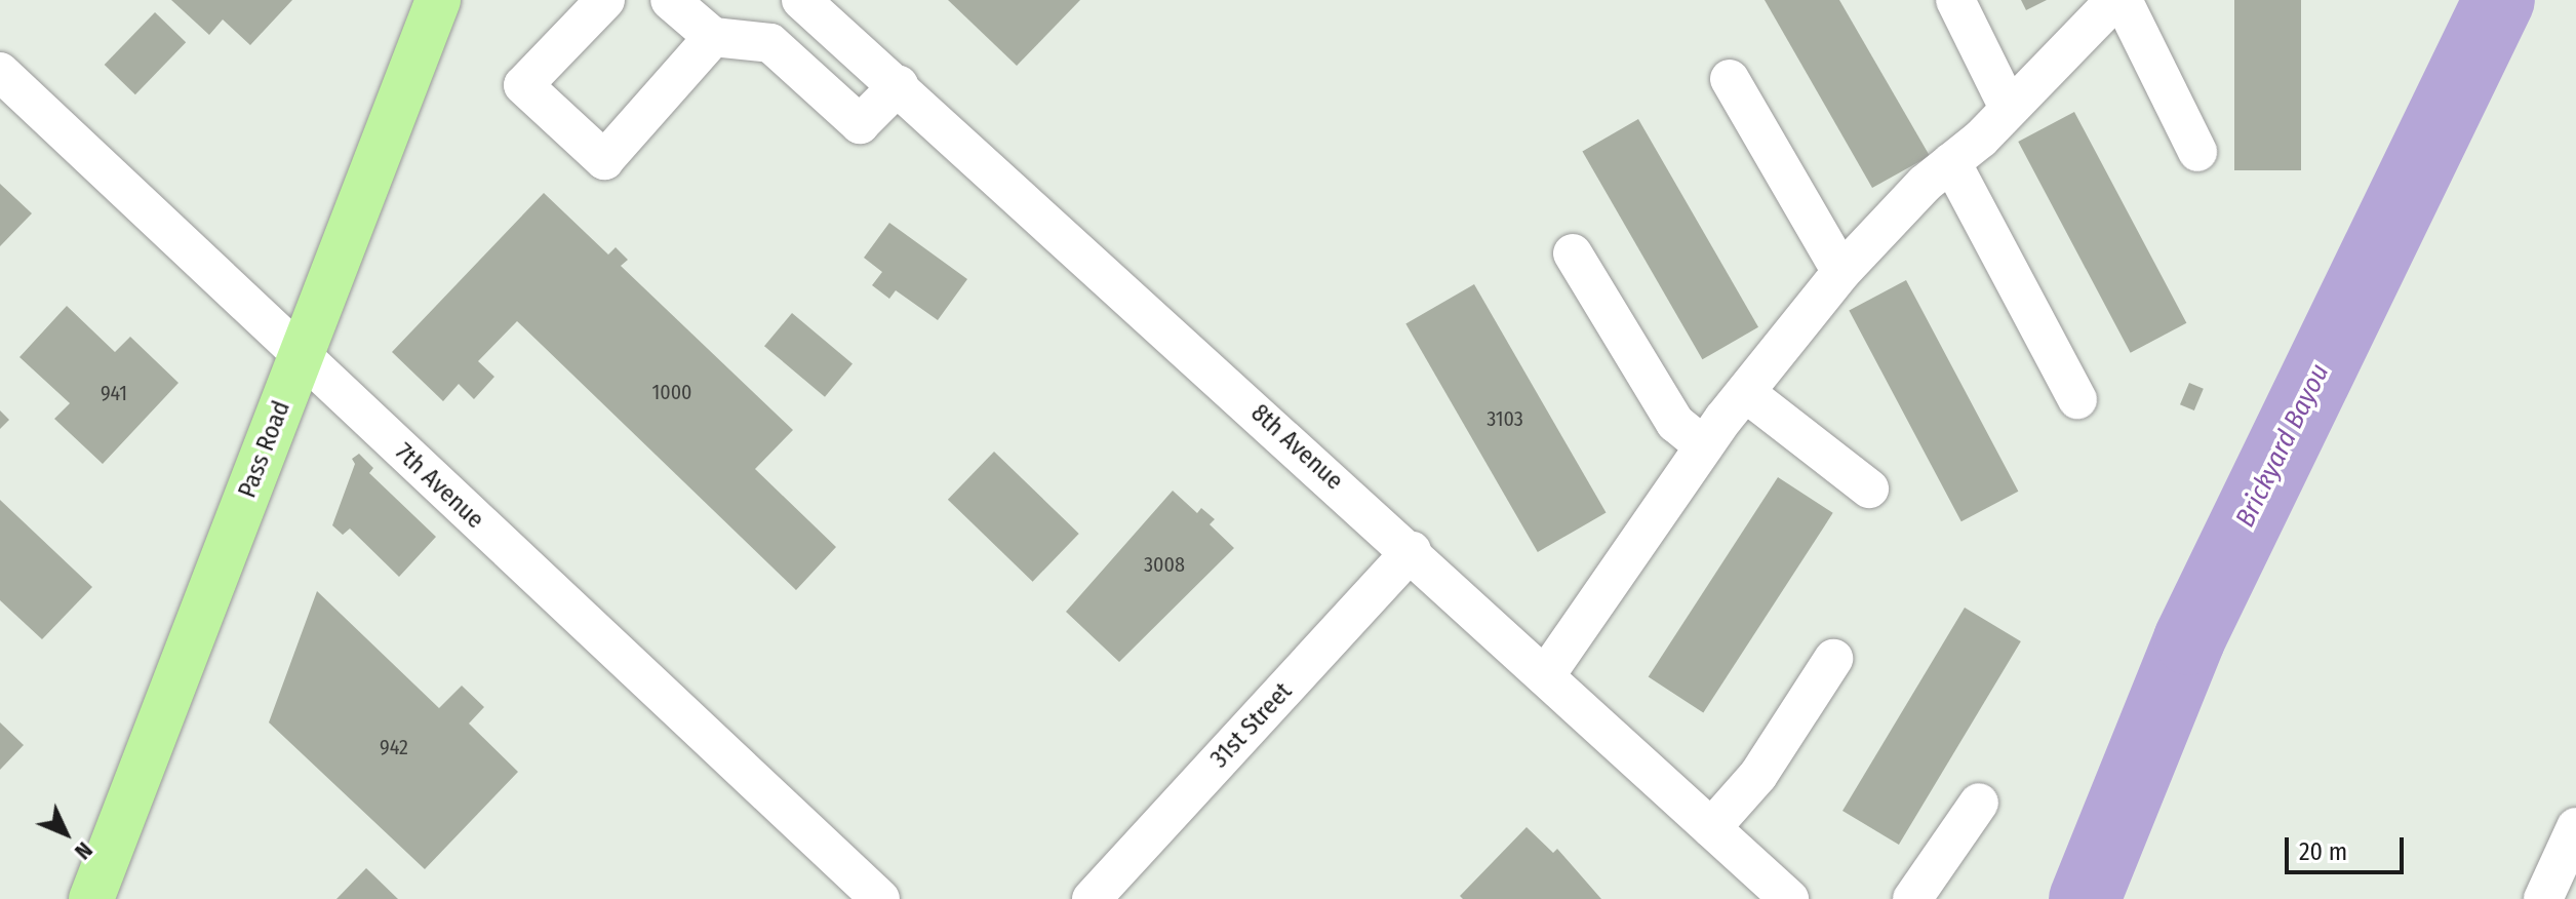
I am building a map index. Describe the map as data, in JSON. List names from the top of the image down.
{
  "streets": {
    "main road": ["Pass Road"],
    "street": ["8th Avenue", "7th Avenue", "31st Street"]
  },
  "crossings": [
    ["8th Avenue", "31st Street"],
    ["Pass Road", "7th Avenue"]
  ],
  "water": ["Brickyard Bayou"],
  "house_numbers": [
    "1000",
    "941",
    "3103",
    "3008",
    "942"
  ],
  "scale_bar": "20 m",
  "north": "bottom right"
}
